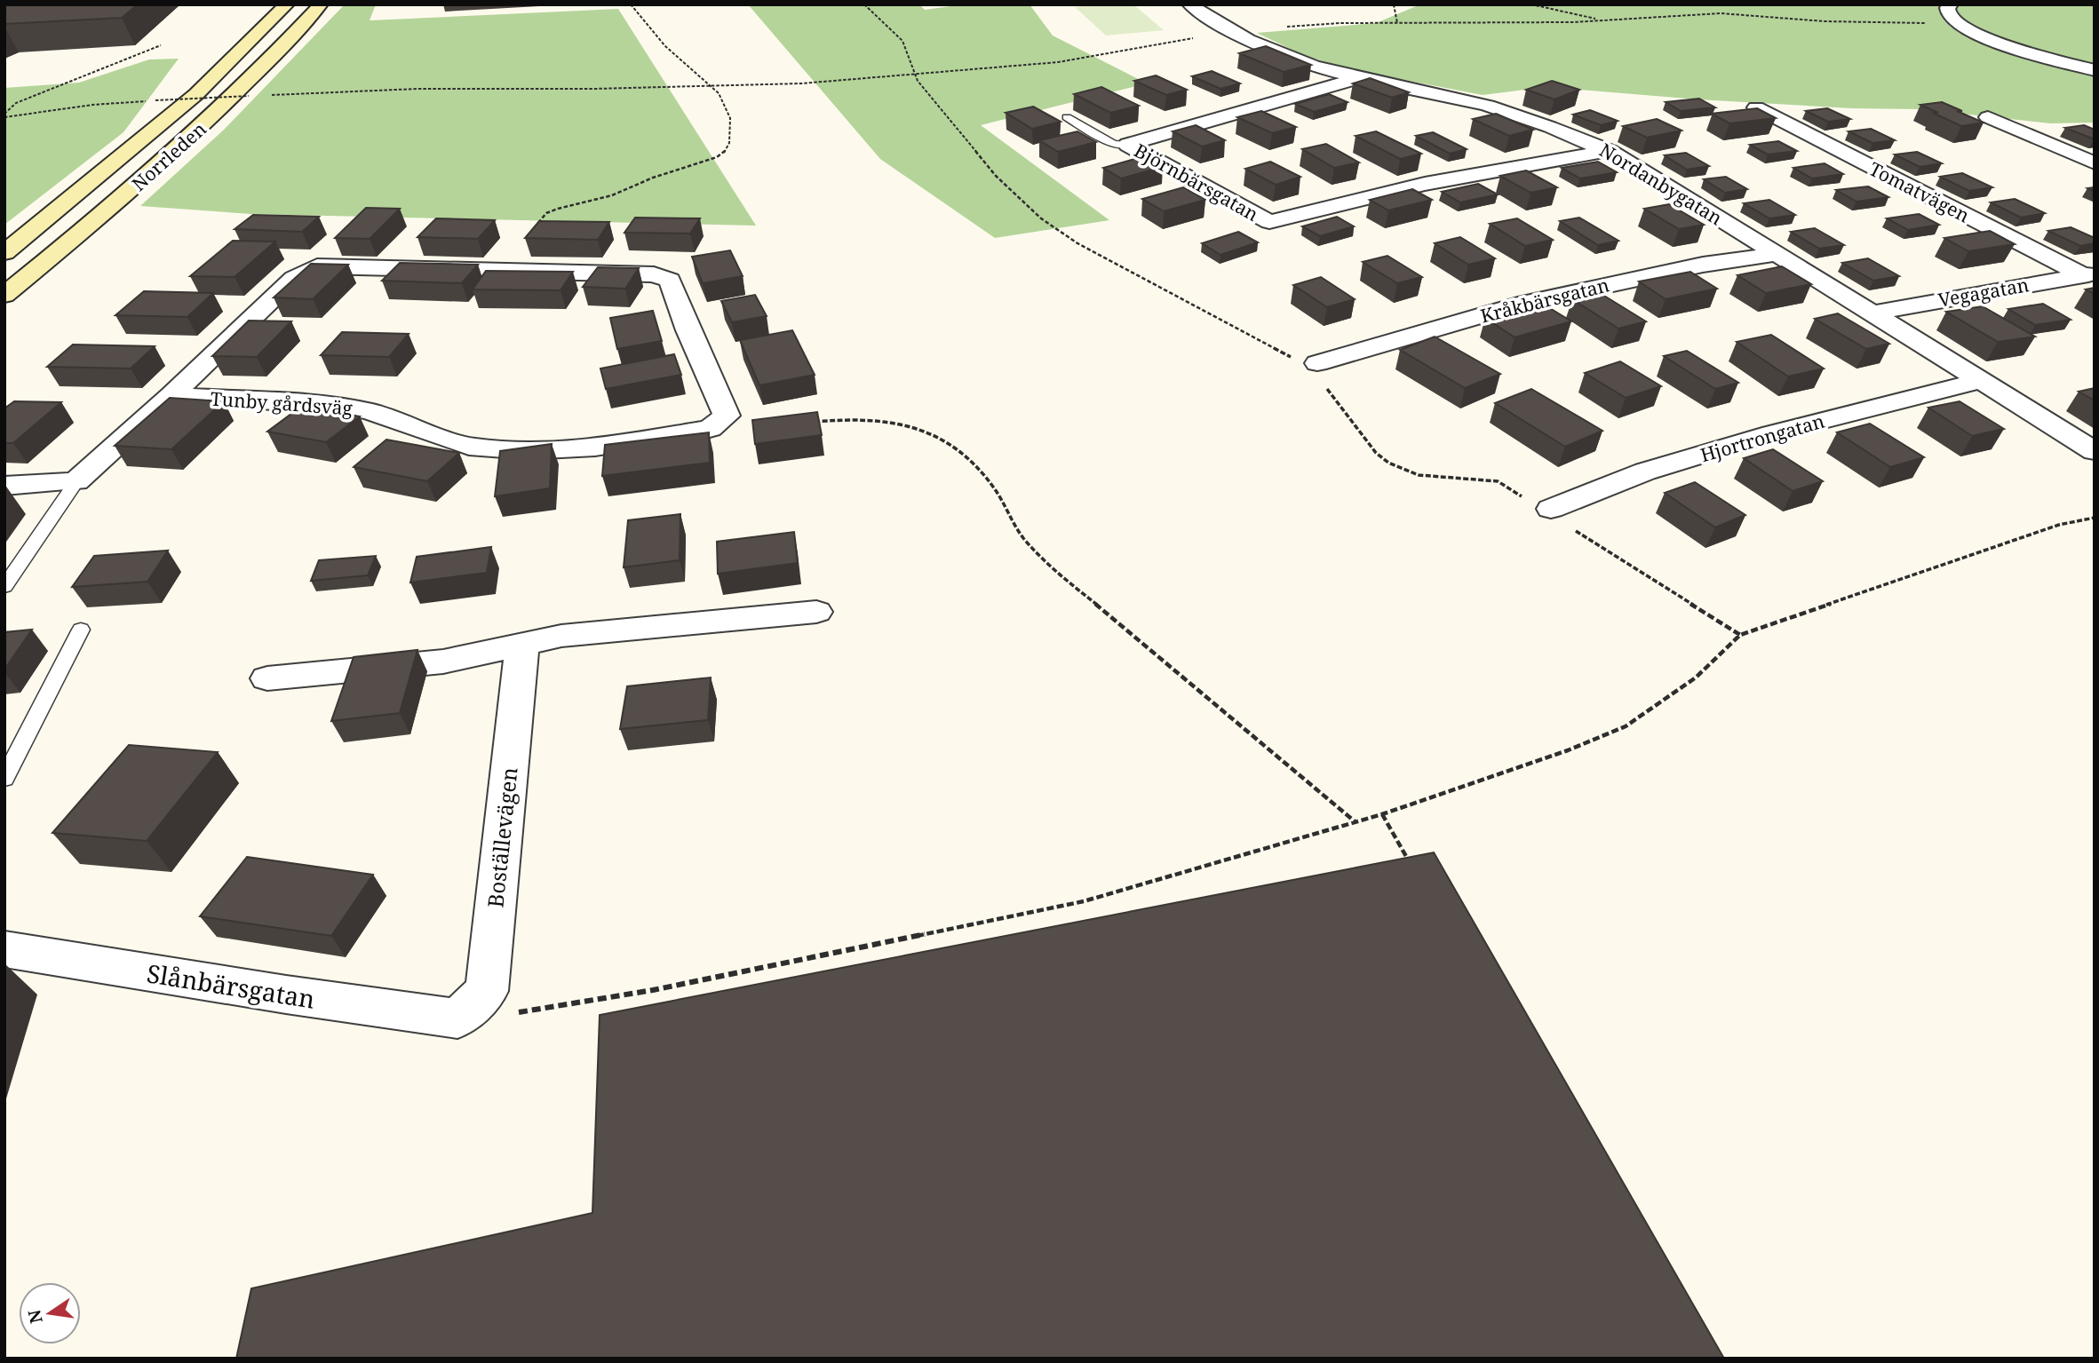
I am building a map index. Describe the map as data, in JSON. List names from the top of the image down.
{
  "streets": {
    "main road": ["Norrleden"],
    "street": [
      "Björnbärsgatan",
      "Nordanbygatan",
      "Tomatvägen",
      "Vegagatan",
      "Kråkbärsgatan",
      "Tunby gårdsväg",
      "Hjortrongatan",
      "Boställevägen",
      "Slånbärsgatan"
    ]
  },
  "crossings": [
    ["Björnbärsgatan", "Nordanbygatan"],
    ["Nordanbygatan", "Vegagatan"],
    ["Nordanbygatan", "Kråkbärsgatan"],
    ["Nordanbygatan", "Hjortrongatan"],
    ["Tomatvägen", "Vegagatan"],
    ["Boställevägen", "Slånbärsgatan"]
  ],
  "north": "left"
}
